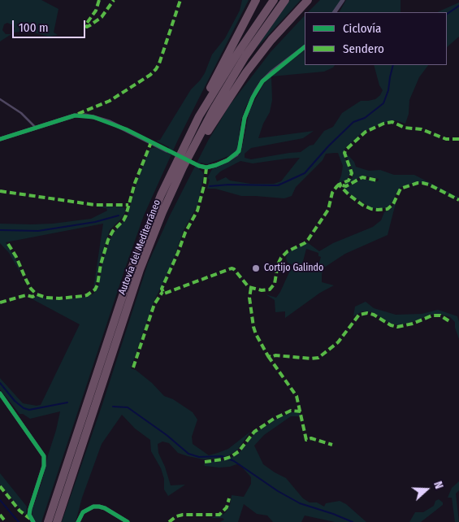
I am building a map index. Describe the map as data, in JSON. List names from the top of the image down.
{
  "streets": {
    "highway": ["Autovía del Mediterráneo"]
  },
  "places": ["Cortijo Galindo"],
  "legend": ["Ciclovía", "Sendero"],
  "scale_bar": "100 m",
  "north": "right"
}
